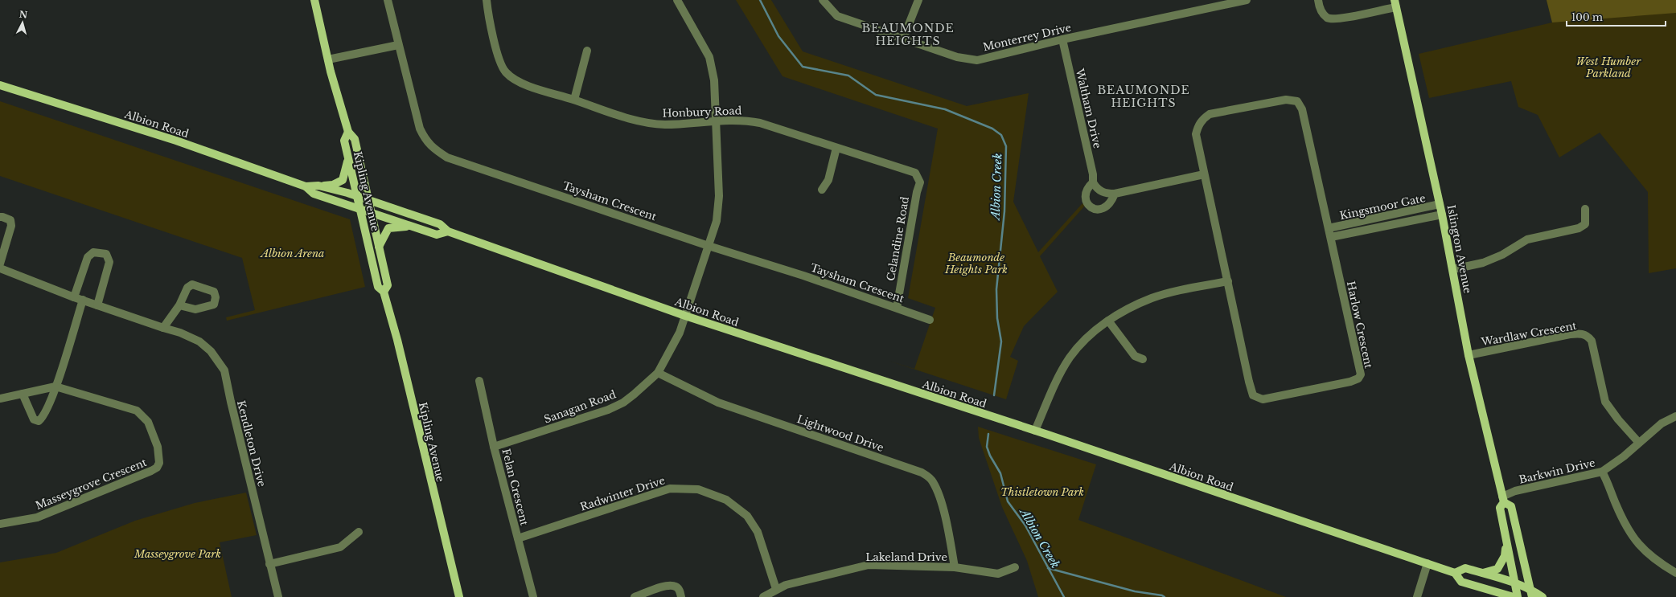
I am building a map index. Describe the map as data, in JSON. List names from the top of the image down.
{
  "streets": {
    "main road": ["Albion Road", "Kipling Avenue", "Islington Avenue"],
    "street": [
      "Monterrey Drive",
      "Waltham Drive",
      "Honbury Road",
      "Taysham Crescent",
      "Kingsmoor Gate",
      "Celandine Road",
      "Harlow Crescent",
      "Wardlaw Crescent",
      "Sanagan Road",
      "Lightwood Drive",
      "Kendleton Drive",
      "Barkwin Drive",
      "Masseygrove Crescent",
      "Felan Crescent",
      "Radwinter Drive",
      "Lakeland Drive"
    ]
  },
  "crossings": [
    ["Monterrey Drive", "Waltham Drive"],
    ["Honbury Road", "Celandine Road"],
    ["Honbury Road", "Sanagan Road"],
    ["Albion Road", "Kipling Avenue"],
    ["Albion Road", "Sanagan Road"],
    ["Taysham Crescent", "Celandine Road"],
    ["Taysham Crescent", "Sanagan Road"],
    ["Kingsmoor Gate", "Islington Avenue"],
    ["Kingsmoor Gate", "Harlow Crescent"],
    ["Islington Avenue", "Wardlaw Crescent"],
    ["Islington Avenue", "Barkwin Drive"],
    ["Wardlaw Crescent", "Barkwin Drive"],
    ["Sanagan Road", "Lightwood Drive"],
    ["Sanagan Road", "Felan Crescent"],
    ["Lightwood Drive", "Lakeland Drive"],
    ["Felan Crescent", "Radwinter Drive"],
    ["Radwinter Drive", "Lakeland Drive"]
  ],
  "districts": ["BEAUMONDE HEIGHTS", "BEAUMONDE HEIGHTS"],
  "water": ["Albion Creek"],
  "parks": [
    "West Humber Parkland",
    "Albion Arena",
    "Beaumonde Heights Park",
    "Thistletown Park",
    "Masseygrove Park"
  ],
  "scale_bar": "100 m",
  "north": "top"
}
